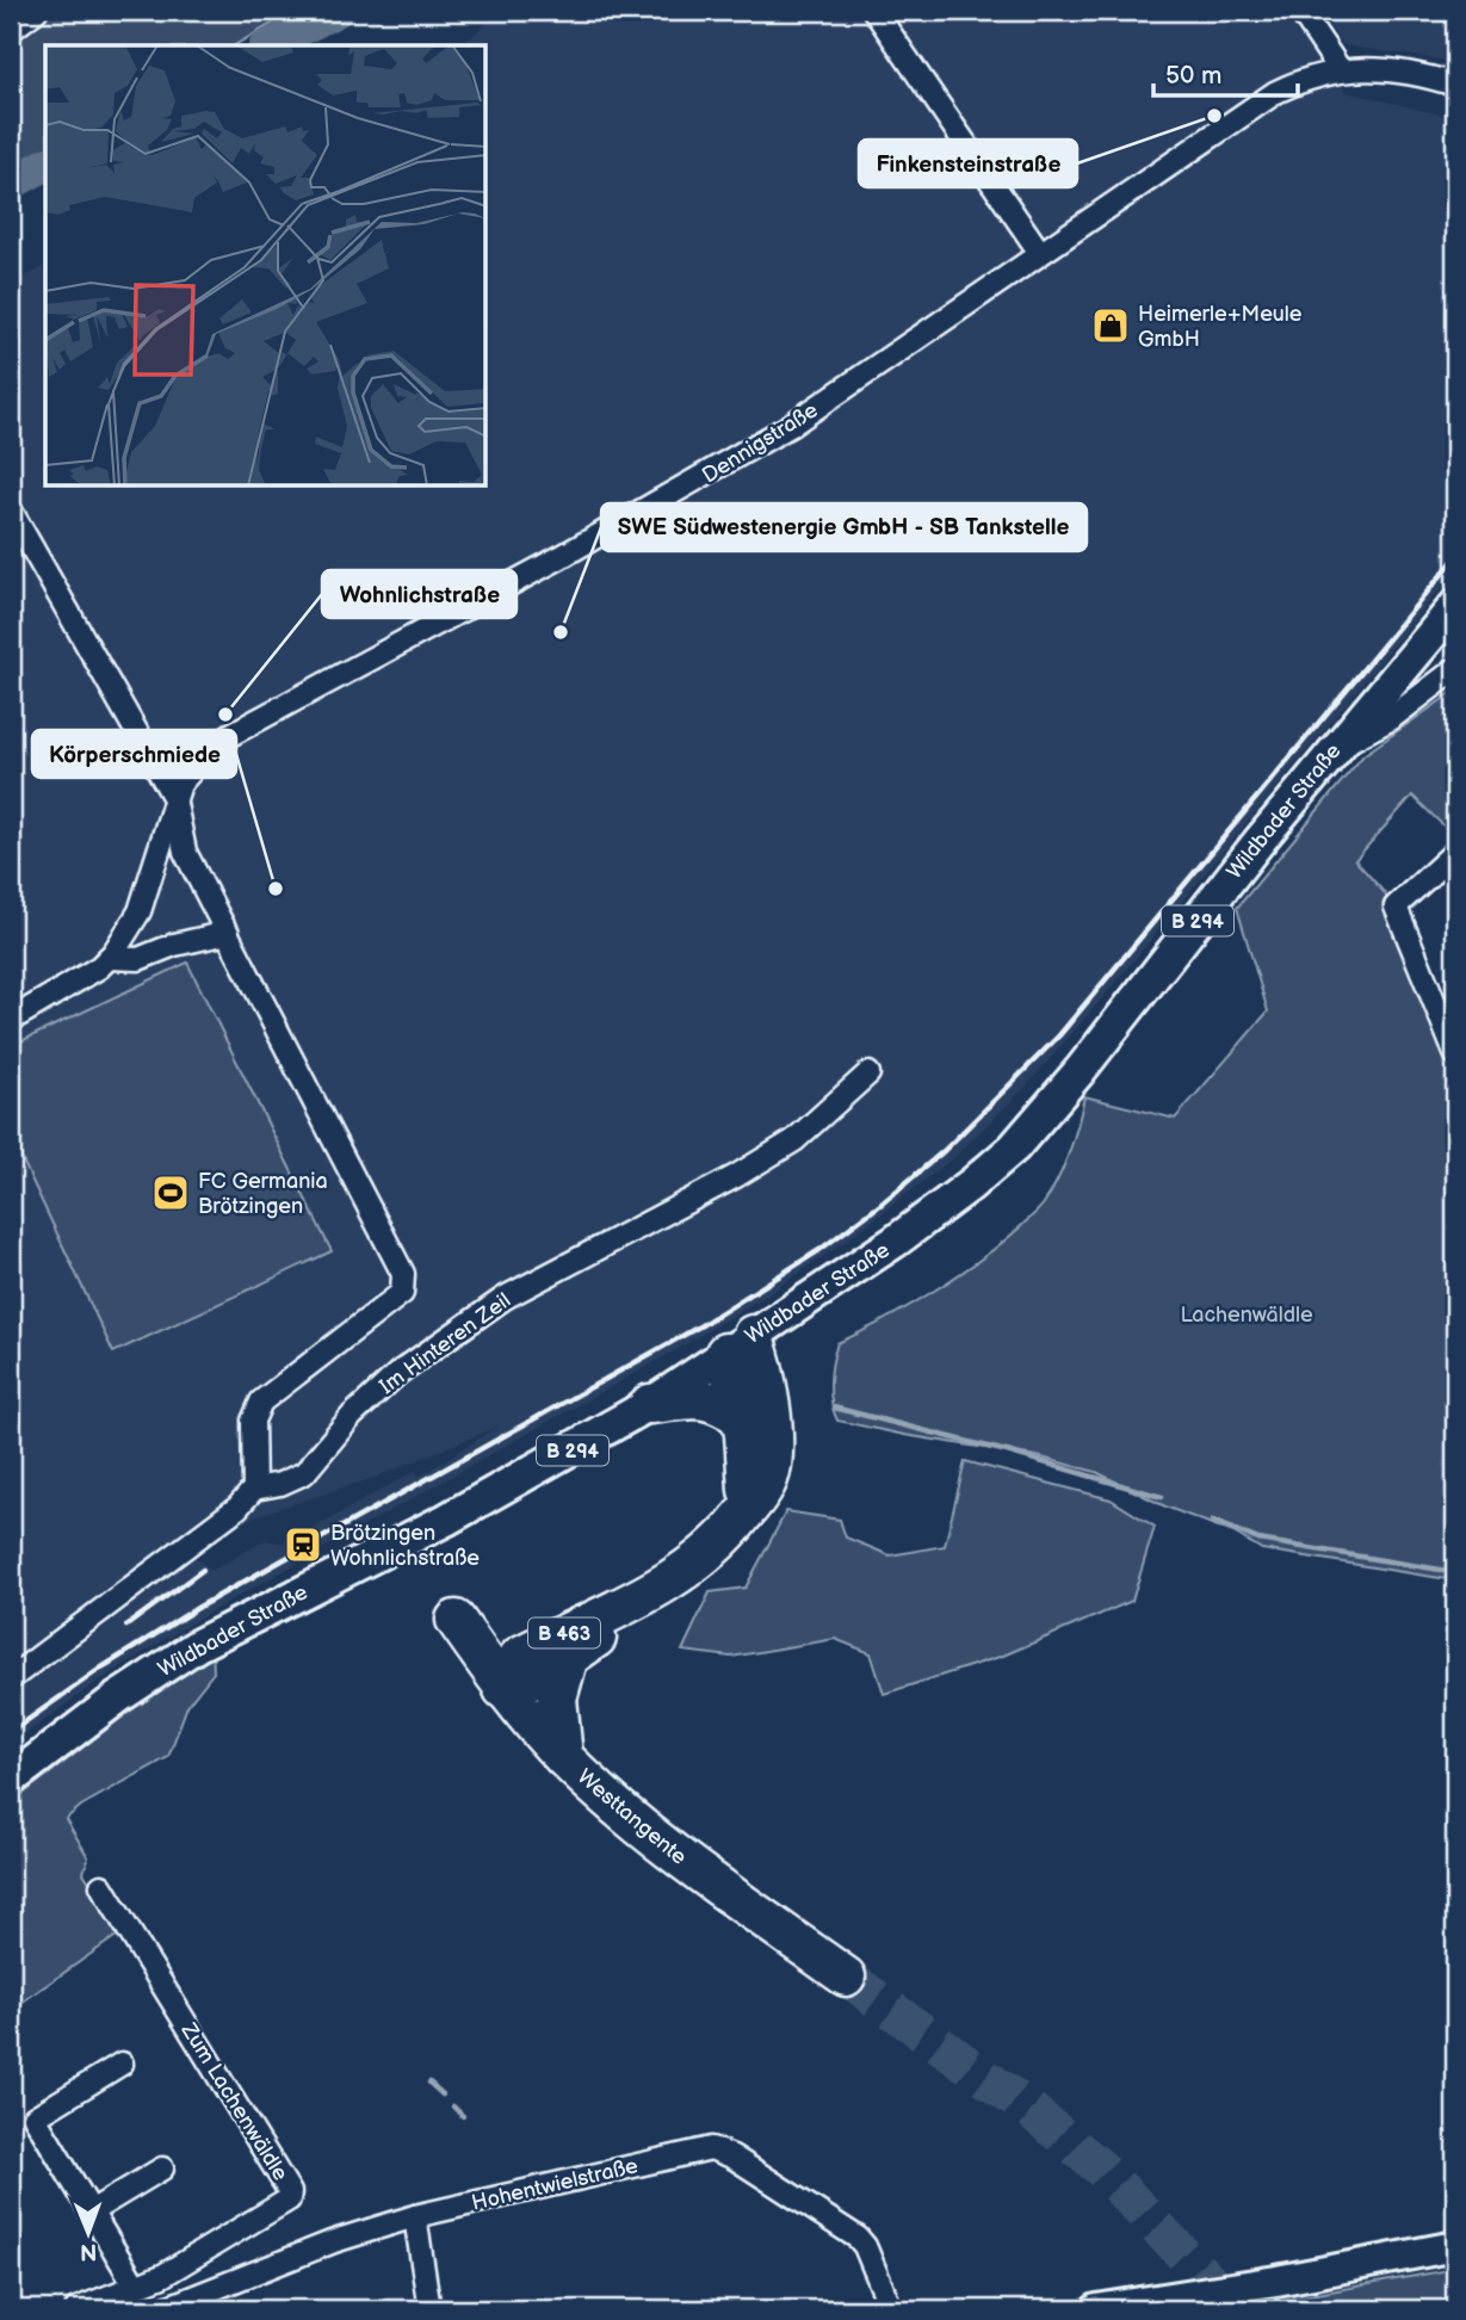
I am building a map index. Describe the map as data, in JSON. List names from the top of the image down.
{
  "streets": {
    "highway": ["B 463", "Westtangente"],
    "main road": ["Wildbader Straße", "B 294"],
    "street": [
      "Dennigstraße",
      "Im Hinteren Zeil",
      "Zum Lachenwäldle",
      "Hohentwielstraße"
    ]
  },
  "crossings": [
    ["Wildbader Straße", "B 463"],
    ["B 463", "Westtangente"]
  ],
  "parks": ["Lachenwäldle"],
  "places": {
    "other": [
      "Finkensteinstraße",
      "SWE Südwestenergie GmbH - SB Tankstelle",
      "Wohnlichstraße",
      "Körperschmiede"
    ],
    "shop": ["Heimerle+Meule GmbH"],
    "sports": ["FC Germania Brötzingen"],
    "station": ["Brötzingen Wohnlichstraße"]
  },
  "scale_bar": "50 m",
  "north": "bottom"
}
